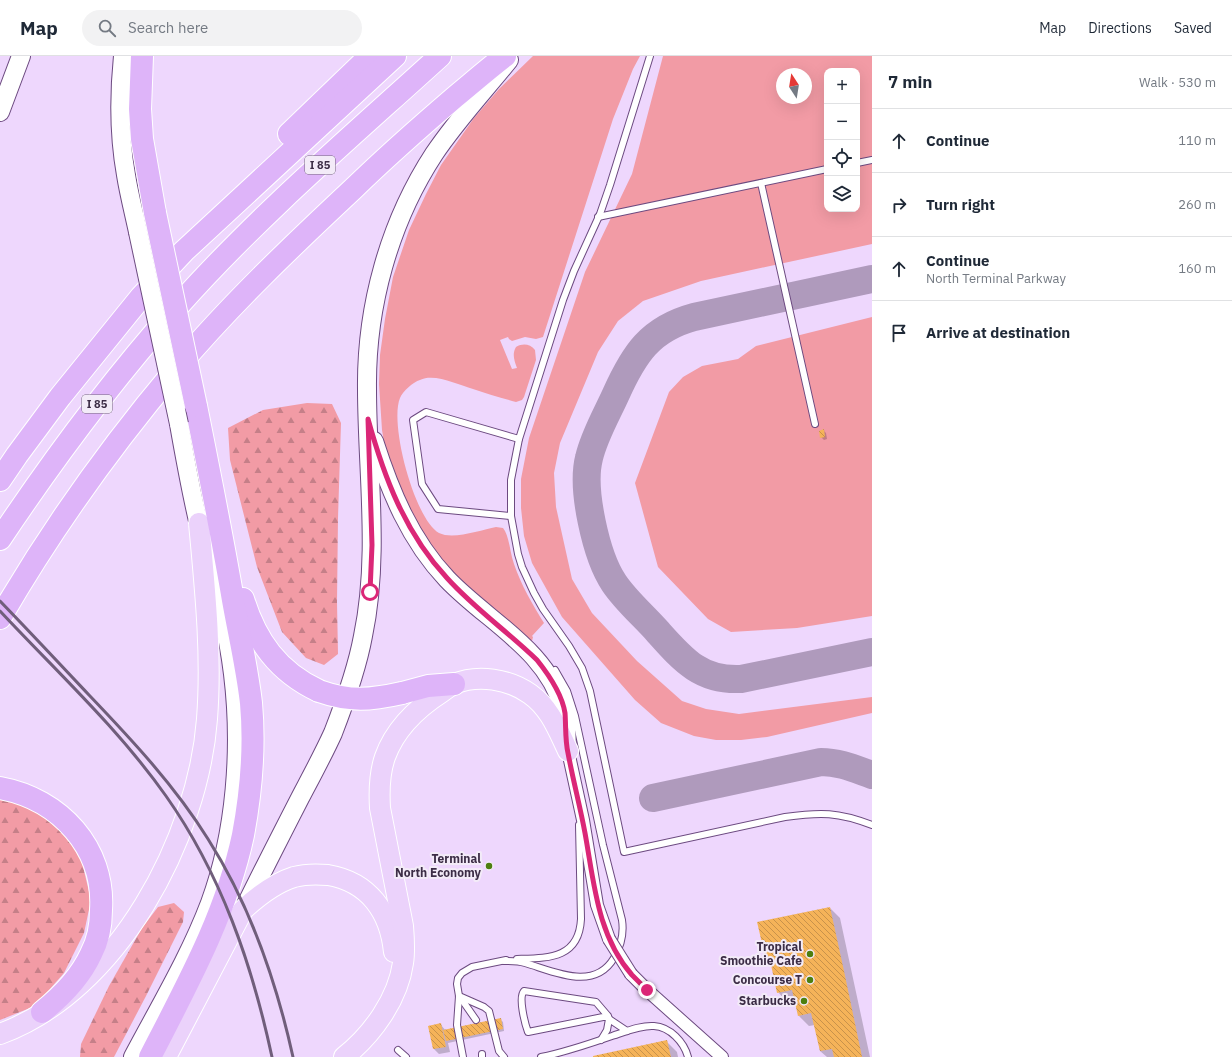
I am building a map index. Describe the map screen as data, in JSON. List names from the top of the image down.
{
  "streets": {
    "highway": ["I 85"]
  },
  "places": [
    "Terminal North Economy",
    "Tropical Smoothie Cafe",
    "Concourse T",
    "Starbucks"
  ],
  "north": "top",
  "page": {
    "header": "Map",
    "search": "Search here",
    "nav": ["Map", "Directions", "Saved"],
    "heading": ["7 min", "Walk · 530 m"],
    "map_buttons": ["+", "−"],
    "list": [
      ["Continue", "110 m"],
      ["Turn right", "260 m"],
      ["Continue", "North Terminal Parkway", "160 m"],
      "Arrive at destination"
    ]
  }
}
